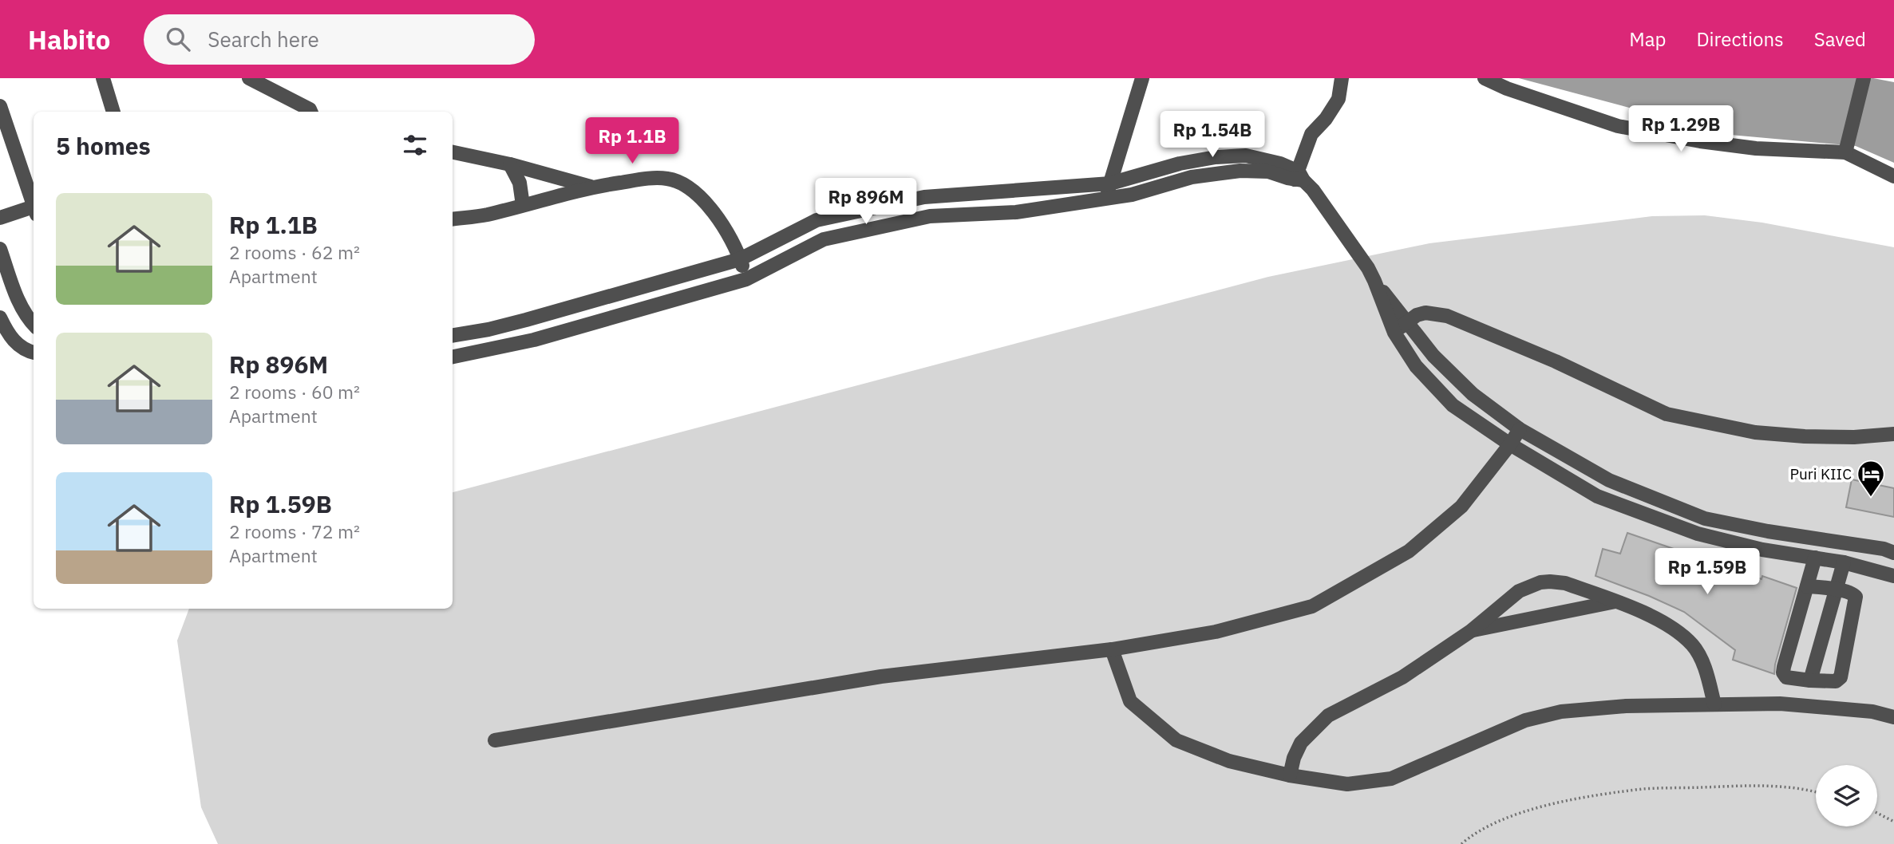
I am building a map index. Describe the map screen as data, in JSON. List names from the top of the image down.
{
  "places": {
    "hotel": ["Puri KIIC"]
  },
  "page": {
    "header": "Habito",
    "search": "Search here",
    "nav": ["Map", "Directions", "Saved"],
    "price": [
      "Rp 1.29B",
      "Rp 1.54B",
      "Rp 1.1B",
      "Rp 896M",
      "Rp 1.59B"
    ],
    "heading": "5 homes",
    "list": [
      {
        "name": "Rp 1.1B",
        "note": "2 rooms · 62 m² · Apartment"
      },
      {
        "name": "Rp 896M",
        "note": "2 rooms · 60 m² · Apartment"
      },
      {
        "name": "Rp 1.59B",
        "note": "2 rooms · 72 m² · Apartment"
      }
    ]
  }
}
